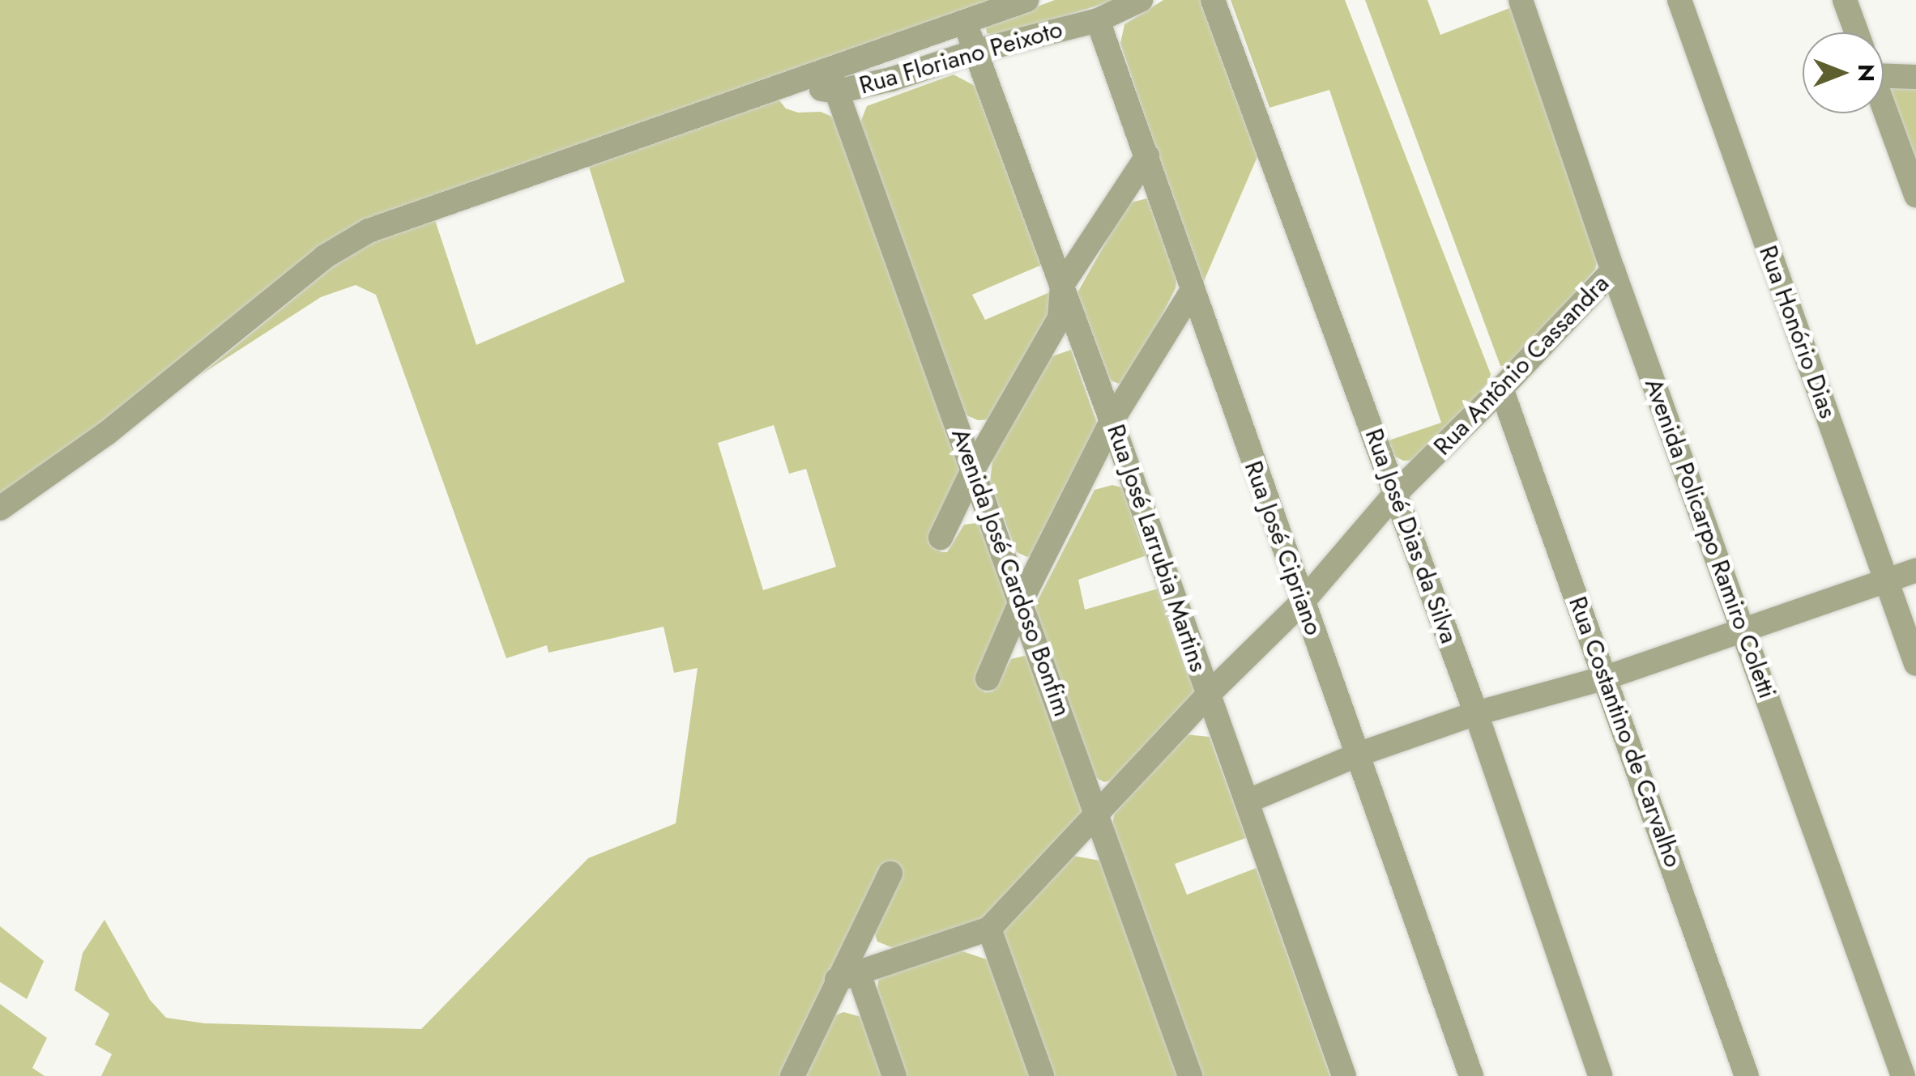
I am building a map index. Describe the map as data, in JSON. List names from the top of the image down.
{
  "streets": {
    "street": [
      "Rua Floriano Peixoto",
      "Rua Honório Dias",
      "Rua Antônio Cassandra",
      "Rua José Dias da Silva",
      "Avenida Policarpo Ramiro Coletti",
      "Rua José Larrubia Martins",
      "Rua José Cipriano",
      "Avenida José Cardoso Bonfim",
      "Rua Costantino de Carvalho"
    ]
  },
  "crossings": [
    ["Rua Floriano Peixoto", "Rua José Larrubia Martins"],
    ["Rua Floriano Peixoto", "Rua José Cipriano"],
    ["Rua Floriano Peixoto", "Avenida José Cardoso Bonfim"],
    ["Rua Antônio Cassandra", "Rua José Dias da Silva"],
    ["Rua Antônio Cassandra", "Avenida Policarpo Ramiro Coletti"],
    ["Rua Antônio Cassandra", "Rua José Larrubia Martins"],
    ["Rua Antônio Cassandra", "Rua José Cipriano"],
    ["Rua Antônio Cassandra", "Avenida José Cardoso Bonfim"],
    ["Rua Antônio Cassandra", "Rua Costantino de Carvalho"]
  ],
  "north": "right"
}
